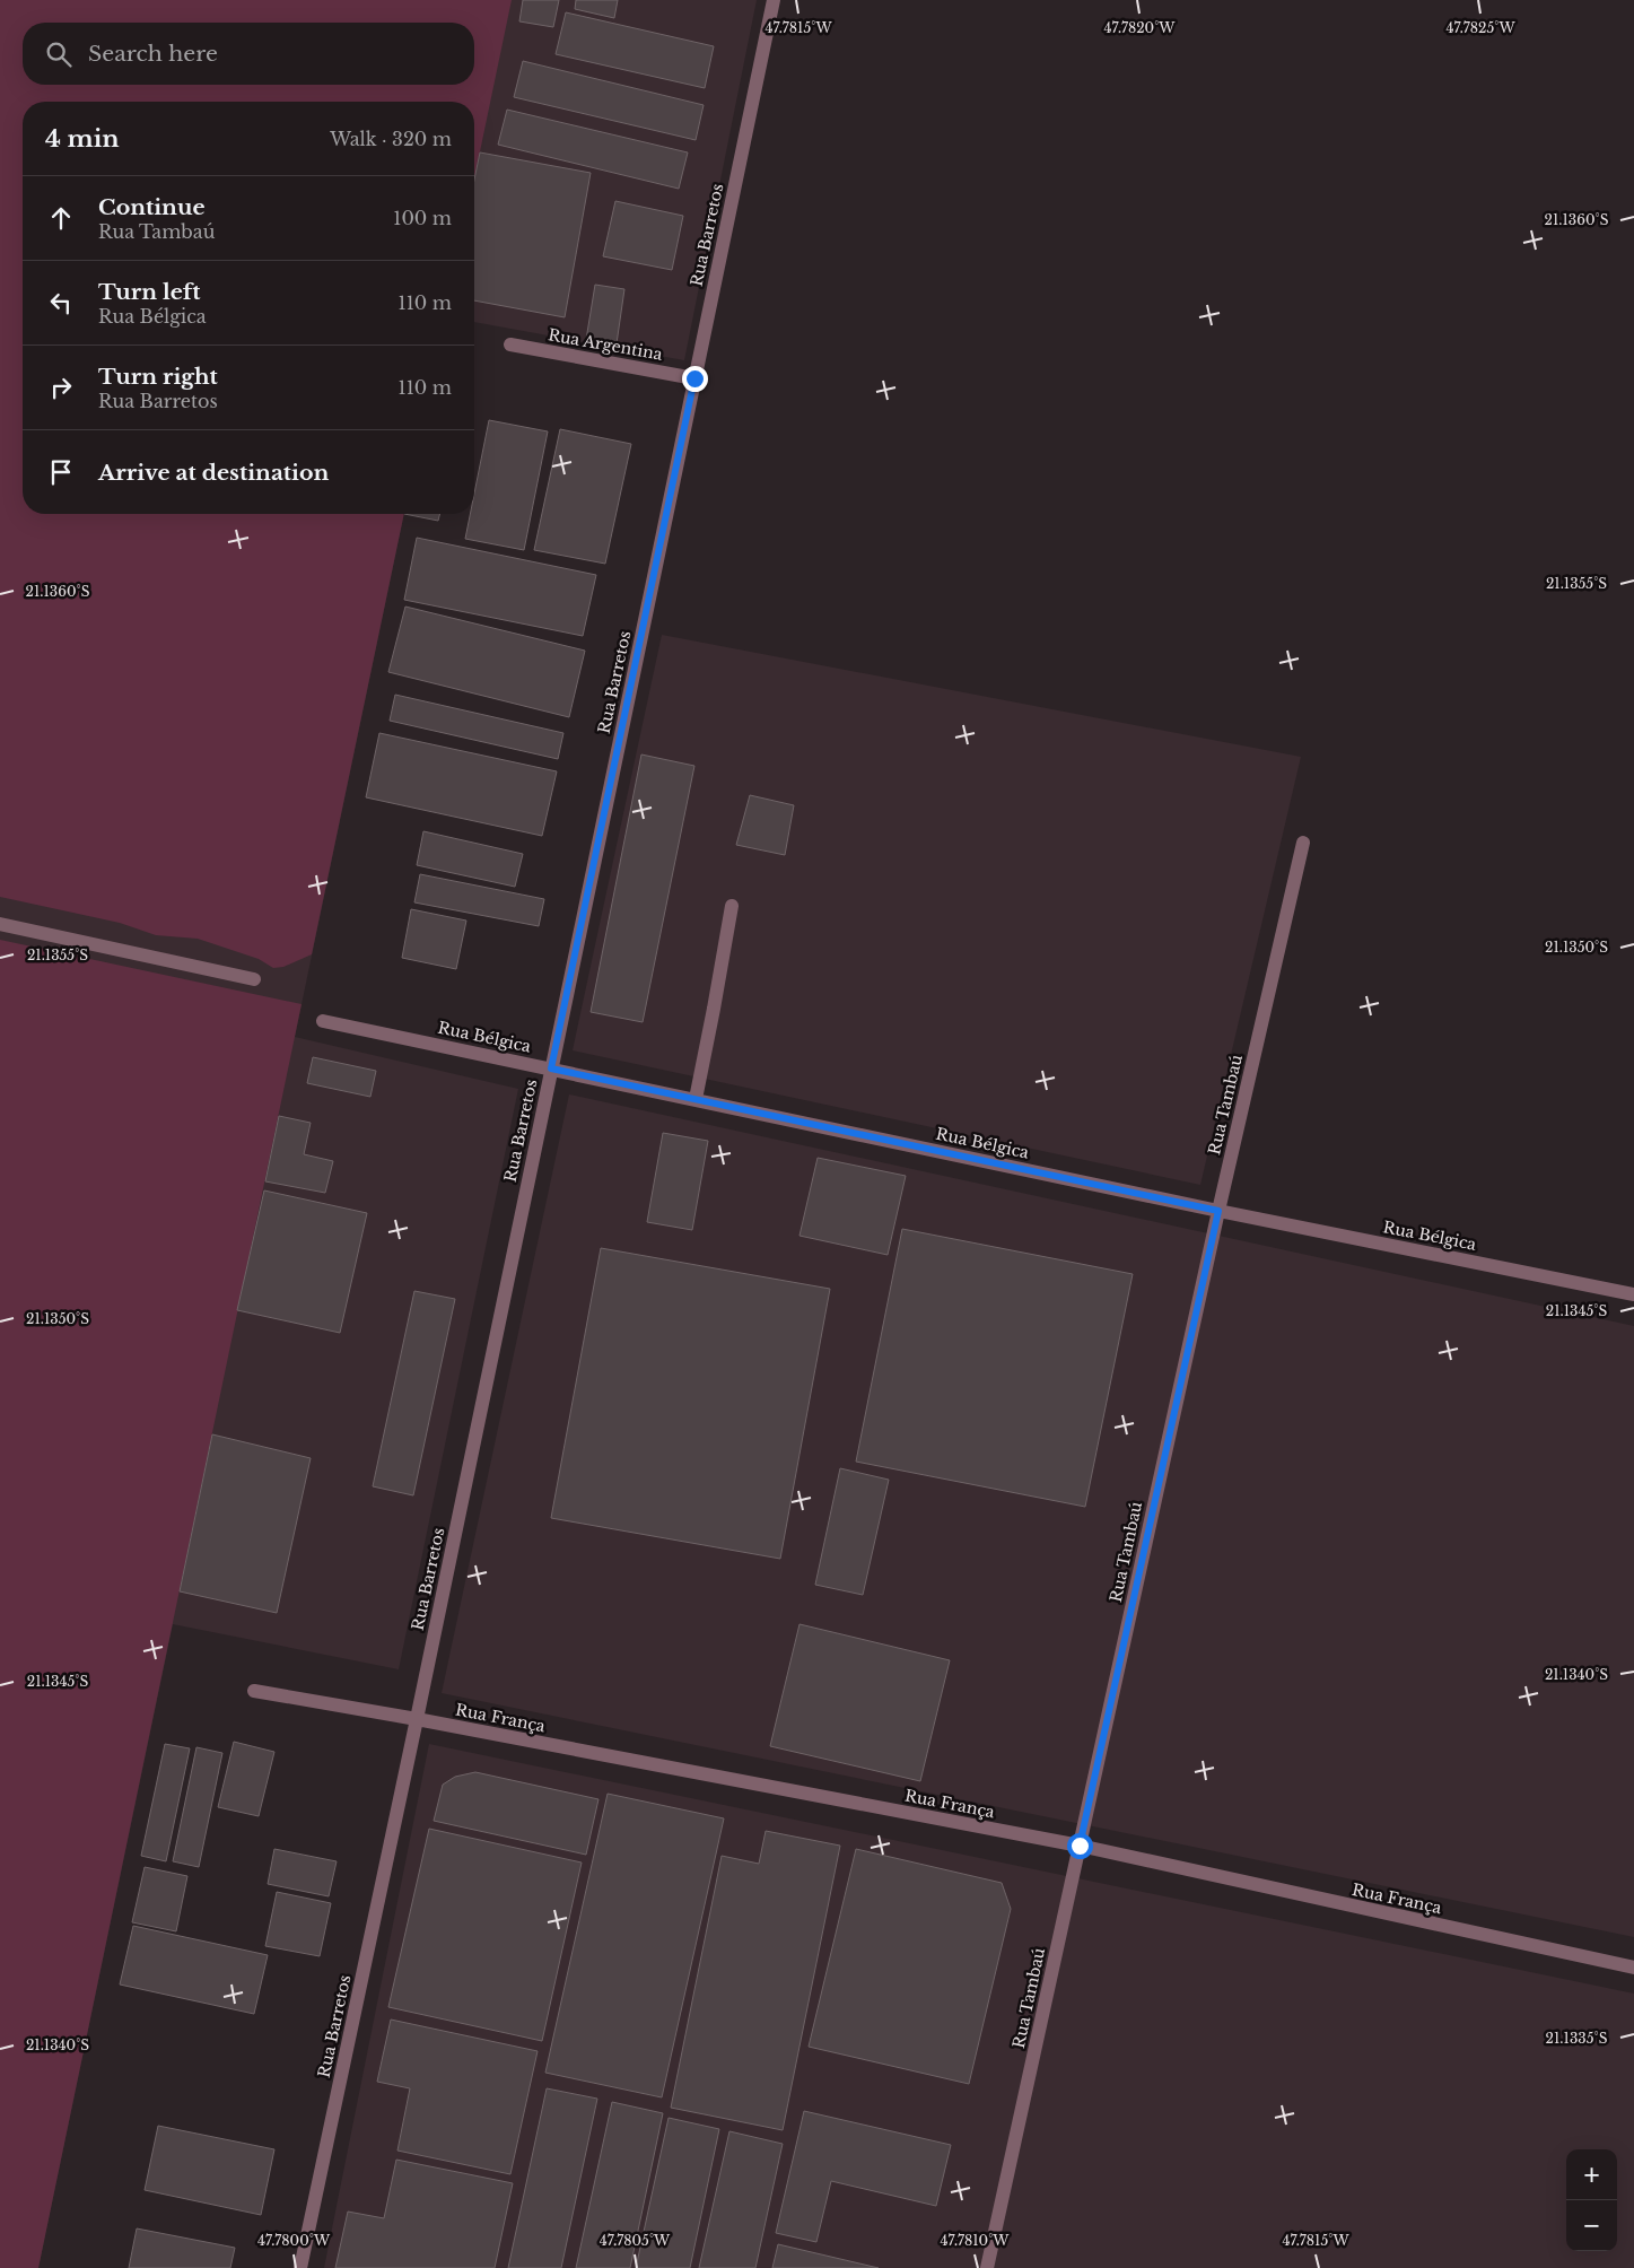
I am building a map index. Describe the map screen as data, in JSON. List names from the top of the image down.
{
  "streets": {
    "street": [
      "Rua Barretos",
      "Rua Argentina",
      "Rua Bélgica",
      "Rua Tambaú",
      "Rua França"
    ]
  },
  "crossings": [
    ["Rua Barretos", "Rua Argentina"],
    ["Rua Barretos", "Rua Bélgica"],
    ["Rua Barretos", "Rua França"],
    ["Rua Bélgica", "Rua Tambaú"],
    ["Rua Tambaú", "Rua França"]
  ],
  "page": {
    "search": "Search here",
    "heading": ["4 min", "Walk · 320 m"],
    "list": [
      ["Continue", "Rua Tambaú", "100 m"],
      ["Turn left", "Rua Bélgica", "110 m"],
      ["Turn right", "Rua Barretos", "110 m"],
      "Arrive at destination"
    ],
    "map_buttons": ["+", "−"]
  },
  "coordinates": [
    "47.7815°W",
    "47.7820°W",
    "47.7825°W",
    "21.1360°S",
    "21.1355°S",
    "21.1350°S",
    "21.1345°S",
    "21.1340°S",
    "21.1335°S",
    "47.7800°W",
    "47.7805°W",
    "47.7810°W"
  ]
}
